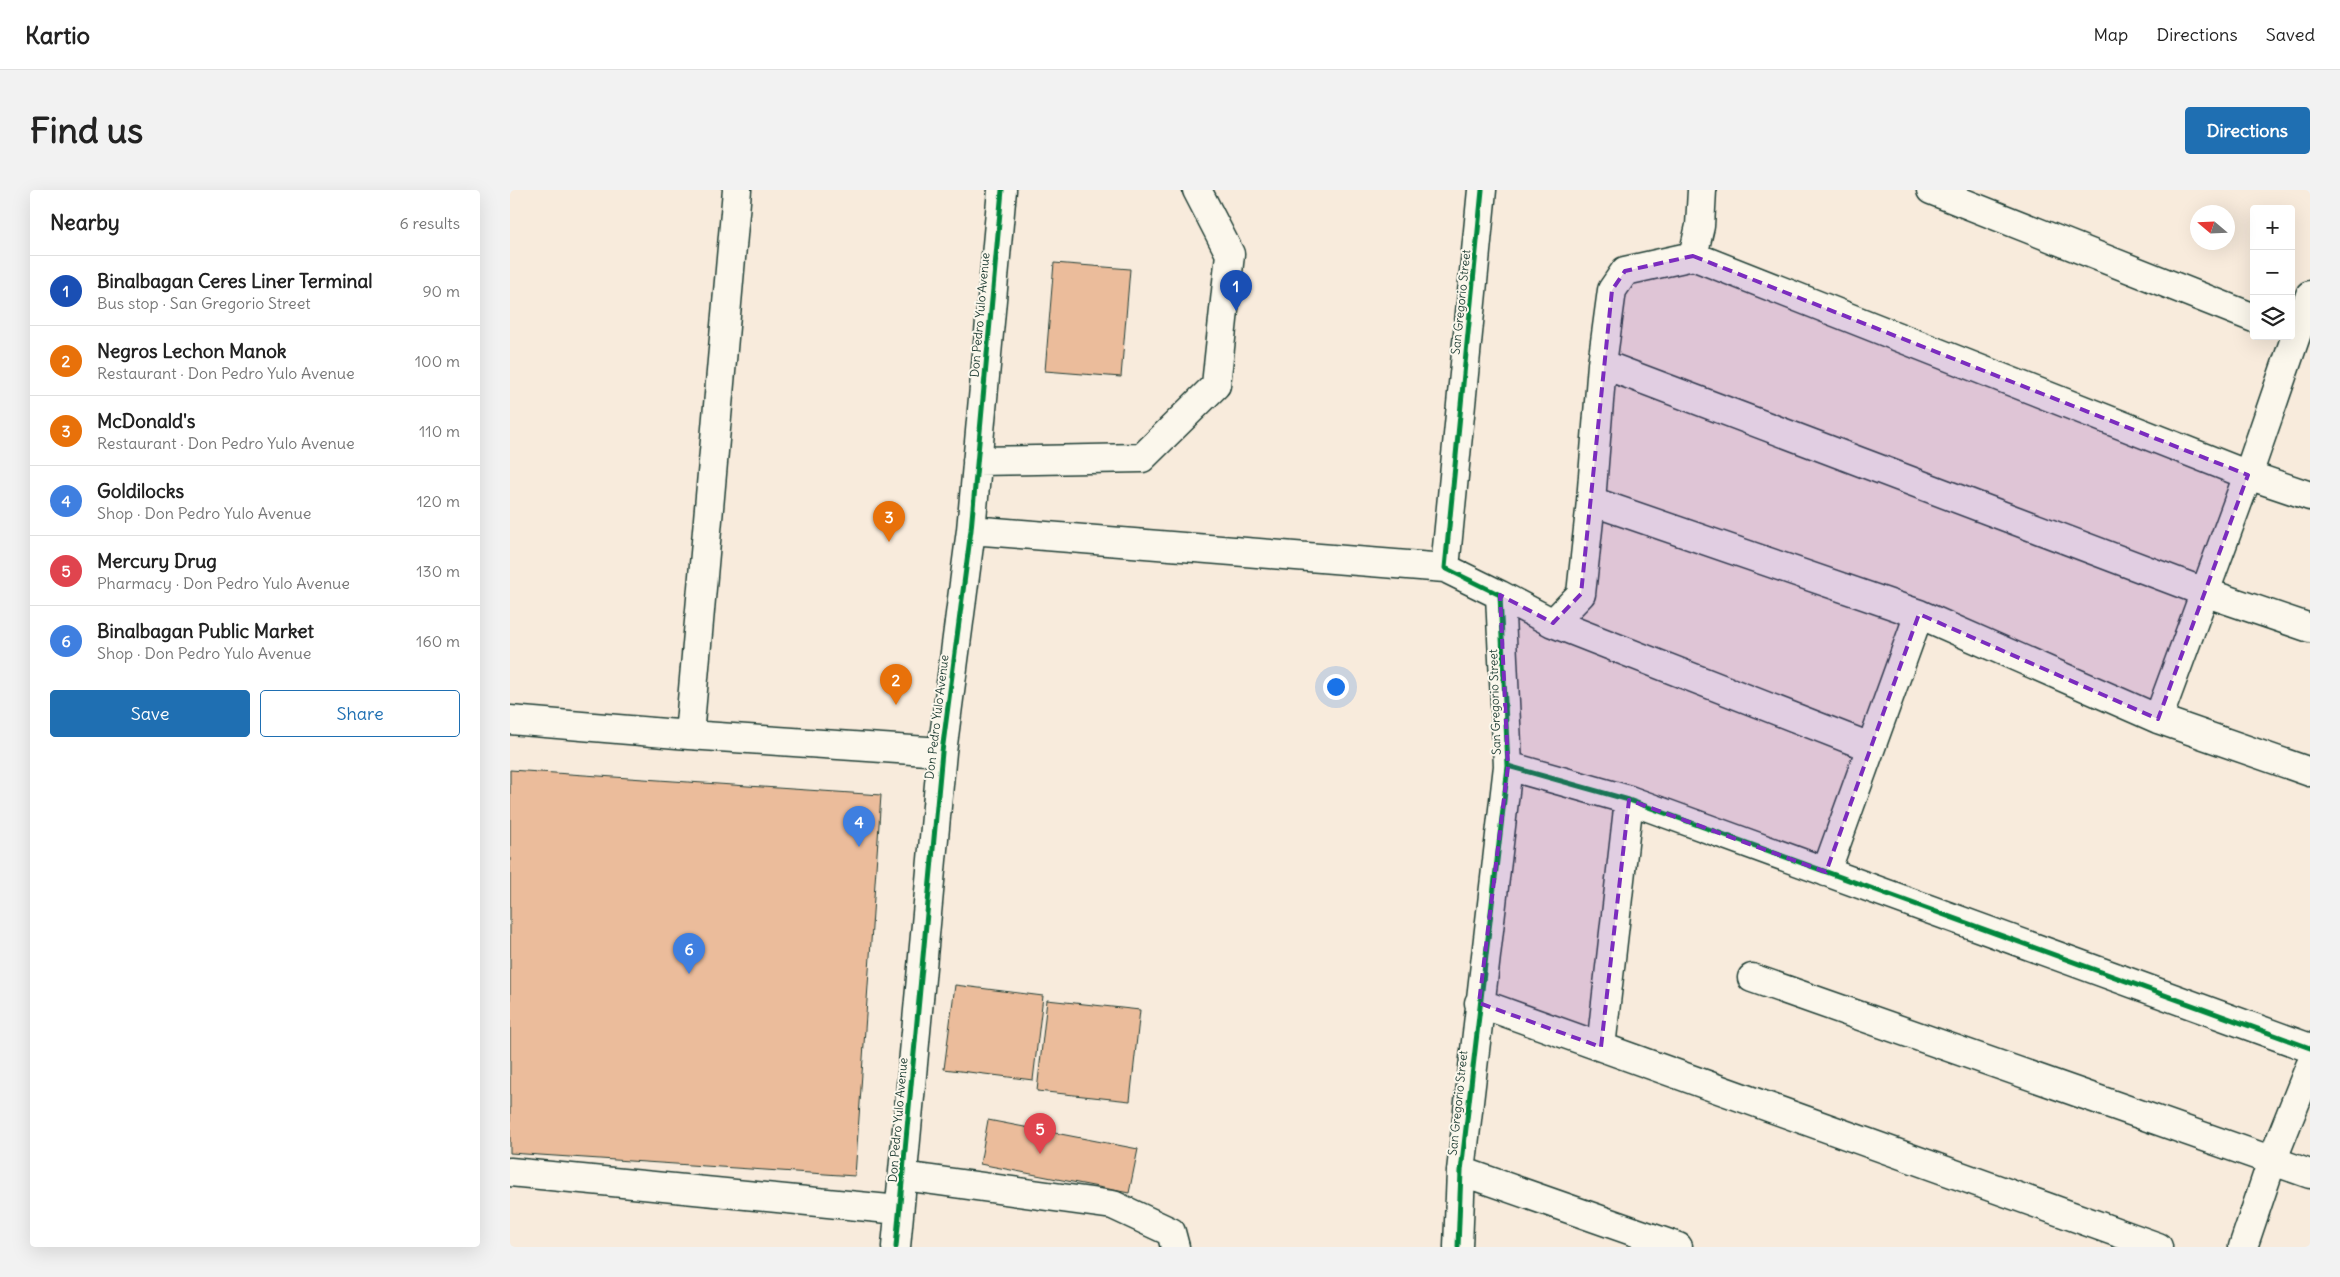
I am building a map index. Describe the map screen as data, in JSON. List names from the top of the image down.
{
  "streets": {
    "street": ["San Gregorio Street", "Don Pedro Yulo Avenue"]
  },
  "north": "left",
  "page": {
    "header": "Kartio",
    "nav": ["Map", "Directions", "Saved"],
    "buttons": [
      "Directions",
      ["Save", "Share"]
    ],
    "title": "Find us",
    "heading": ["Nearby", "6 results"],
    "map_buttons": ["+", "−"],
    "list": [
      {
        "mark": "1",
        "name": "Binalbagan Ceres Liner Terminal",
        "note": "Bus stop · San Gregorio Street",
        "value": "90 m"
      },
      {
        "mark": "2",
        "name": "Negros Lechon Manok",
        "note": "Restaurant · Don Pedro Yulo Avenue",
        "value": "100 m"
      },
      {
        "mark": "3",
        "name": "McDonald's",
        "note": "Restaurant · Don Pedro Yulo Avenue",
        "value": "110 m"
      },
      {
        "mark": "4",
        "name": "Goldilocks",
        "note": "Shop · Don Pedro Yulo Avenue",
        "value": "120 m"
      },
      {
        "mark": "5",
        "name": "Mercury Drug",
        "note": "Pharmacy · Don Pedro Yulo Avenue",
        "value": "130 m"
      },
      {
        "mark": "6",
        "name": "Binalbagan Public Market",
        "note": "Shop · Don Pedro Yulo Avenue",
        "value": "160 m"
      }
    ],
    "pins": [
      "1",
      "3",
      "2",
      "4",
      "6",
      "5"
    ]
  }
}
